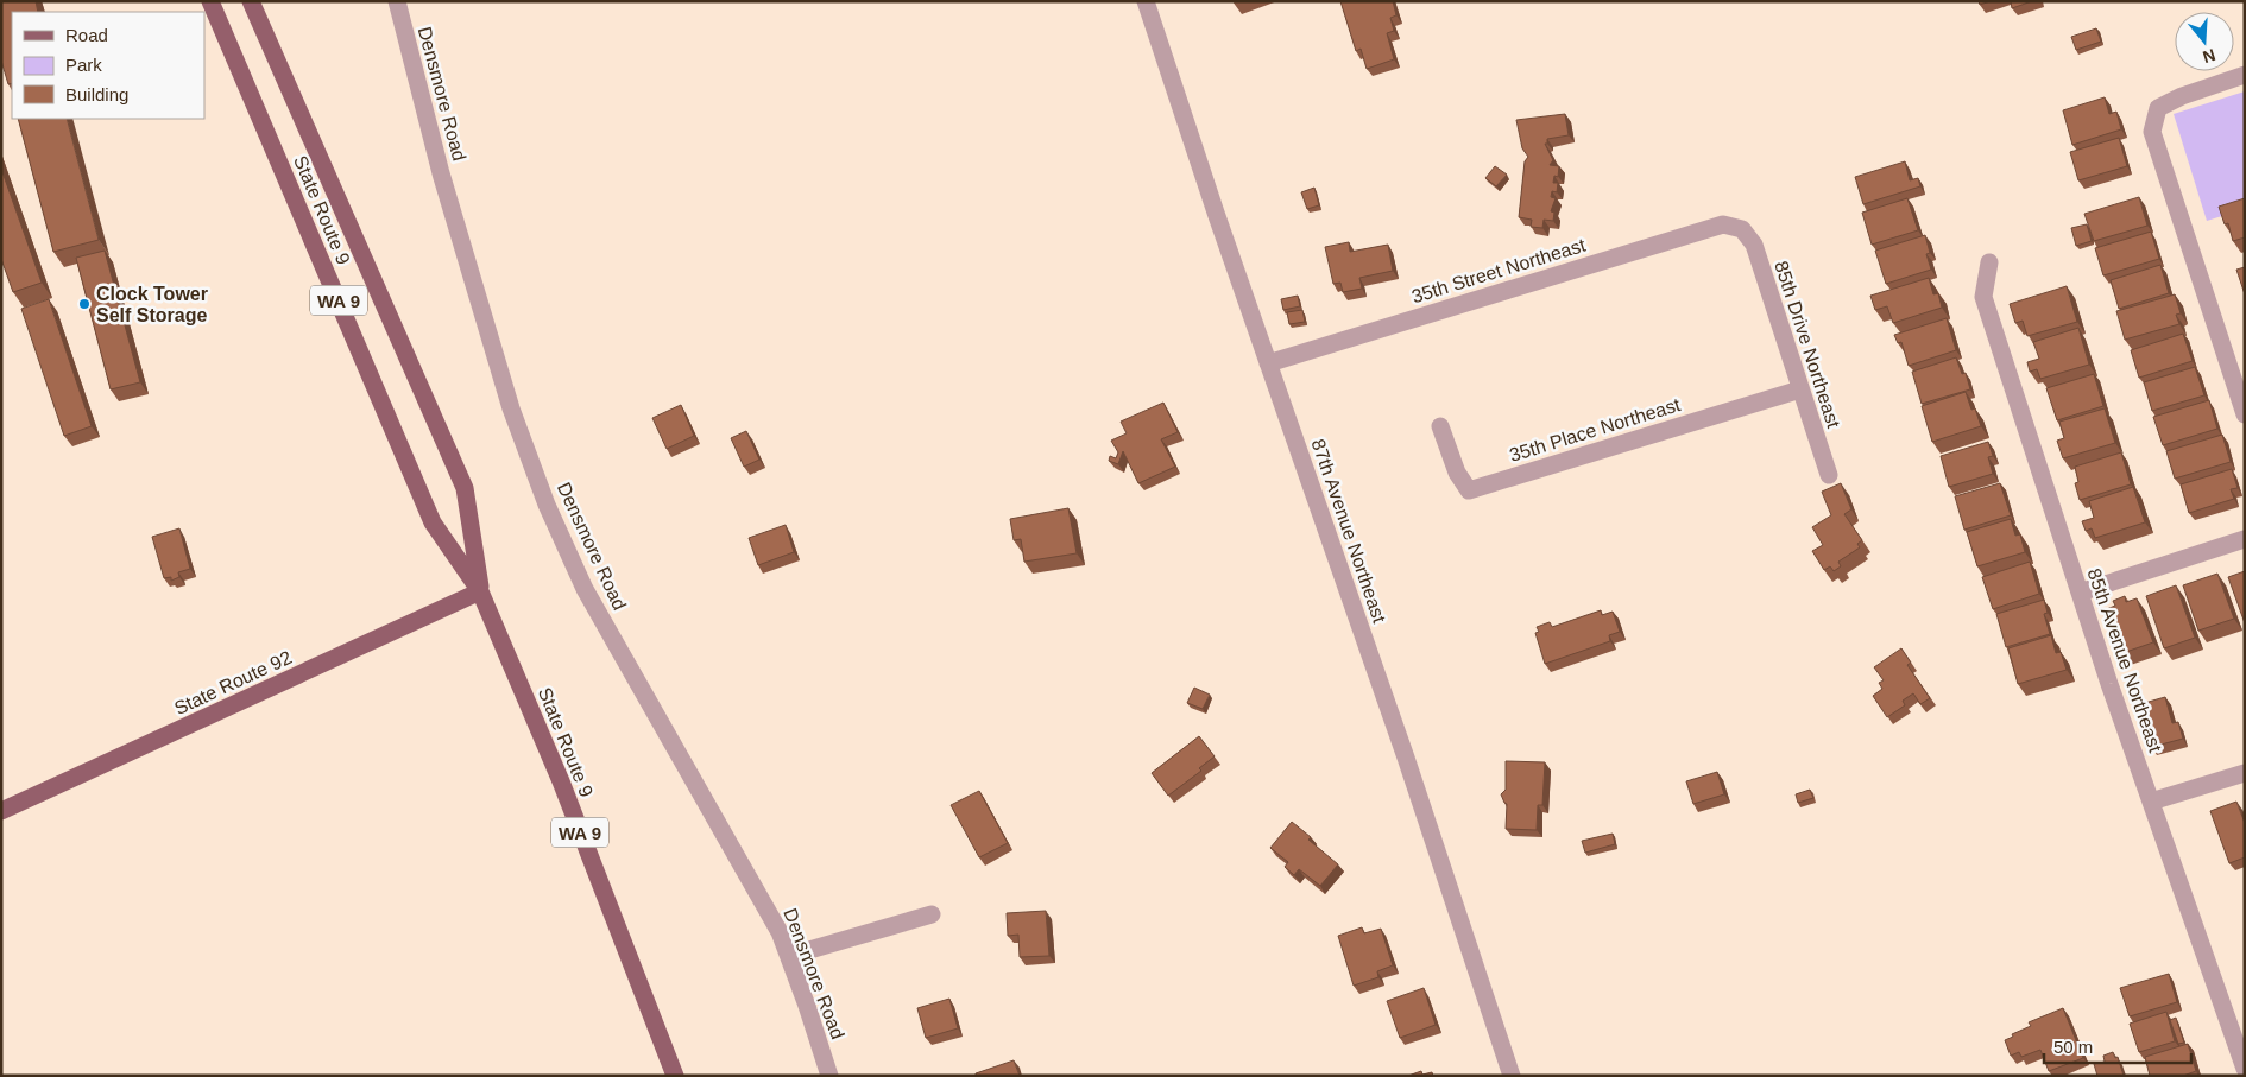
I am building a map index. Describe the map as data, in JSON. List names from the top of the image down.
{
  "streets": {
    "main road": ["State Route 9", "WA 9", "State Route 92"],
    "street": [
      "Densmore Road",
      "35th Street Northeast",
      "85th Drive Northeast",
      "35th Place Northeast",
      "87th Avenue Northeast",
      "85th Avenue Northeast"
    ]
  },
  "crossings": [
    ["State Route 9", "State Route 92"],
    ["35th Street Northeast", "85th Drive Northeast"],
    ["35th Street Northeast", "87th Avenue Northeast"],
    ["85th Drive Northeast", "35th Place Northeast"]
  ],
  "places": ["Clock Tower Self Storage"],
  "legend": ["Road", "Park", "Building"],
  "scale_bar": "50 m",
  "north": "bottom"
}
